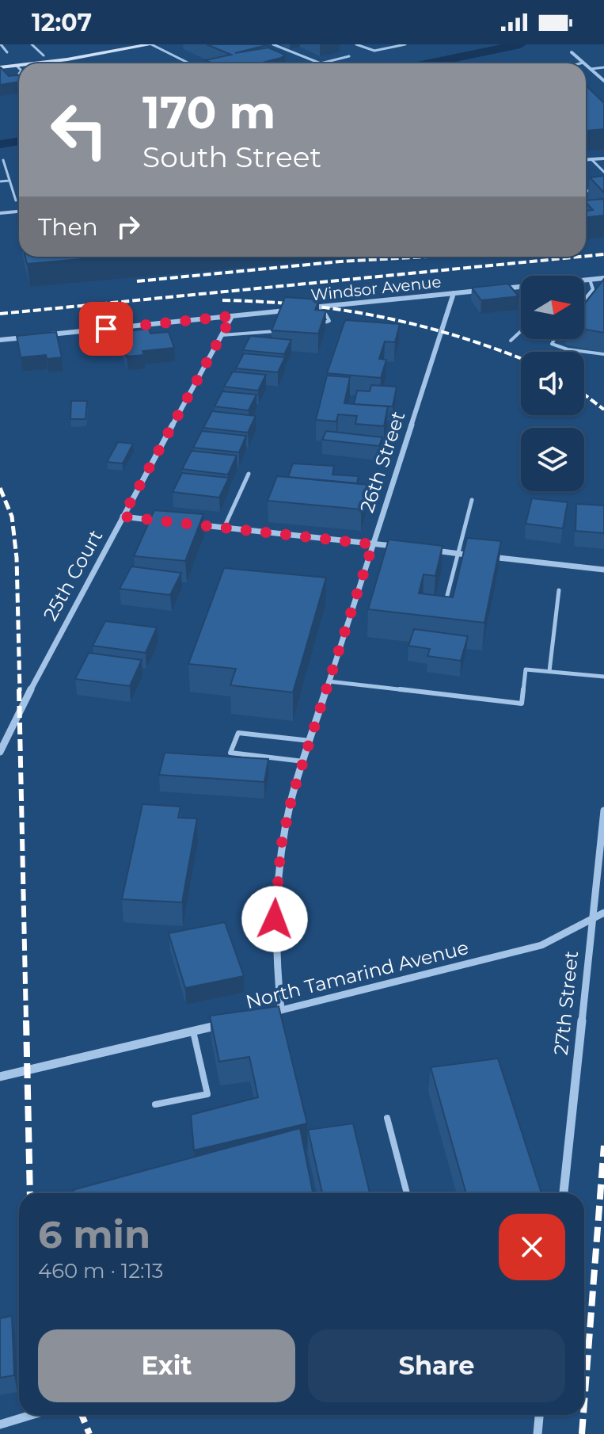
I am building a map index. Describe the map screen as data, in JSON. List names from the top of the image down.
{
  "streets": {
    "street": [
      "Windsor Avenue",
      "26th Street",
      "25th Court",
      "North Tamarind Avenue",
      "27th Street"
    ]
  },
  "crossings": [
    ["Windsor Avenue", "26th Street"],
    ["Windsor Avenue", "25th Court"],
    ["26th Street", "North Tamarind Avenue"],
    ["North Tamarind Avenue", "27th Street"]
  ],
  "north": "right",
  "page": {
    "status": "12:07",
    "turn": ["170 m", "South Street"],
    "then": "Then",
    "heading": ["6 min", "460 m · 12:13"],
    "buttons": ["Exit", "Share"]
  }
}
